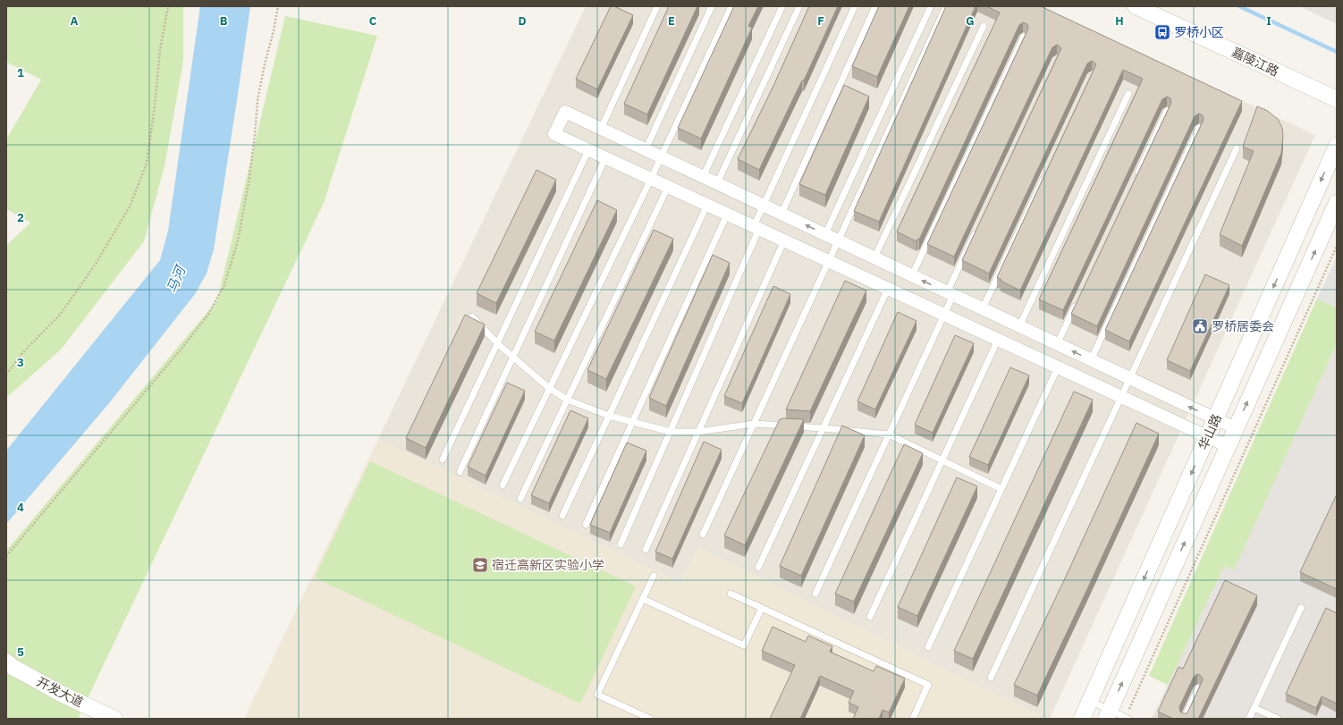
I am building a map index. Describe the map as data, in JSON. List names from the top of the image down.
{
  "streets": {
    "street": ["嘉陵江路", "华山路", "开发大道"]
  },
  "water": ["马河"],
  "places": {
    "bus stop": ["罗桥小区"],
    "public building": ["罗桥居委会"],
    "school or university": ["宿迁高新区实验小学"]
  },
  "grid": {
    "columns": [
      "A",
      "B",
      "C",
      "D",
      "E",
      "F",
      "G",
      "H",
      "I"
    ],
    "rows": [
      "1",
      "2",
      "3",
      "4",
      "5"
    ]
  }
}
